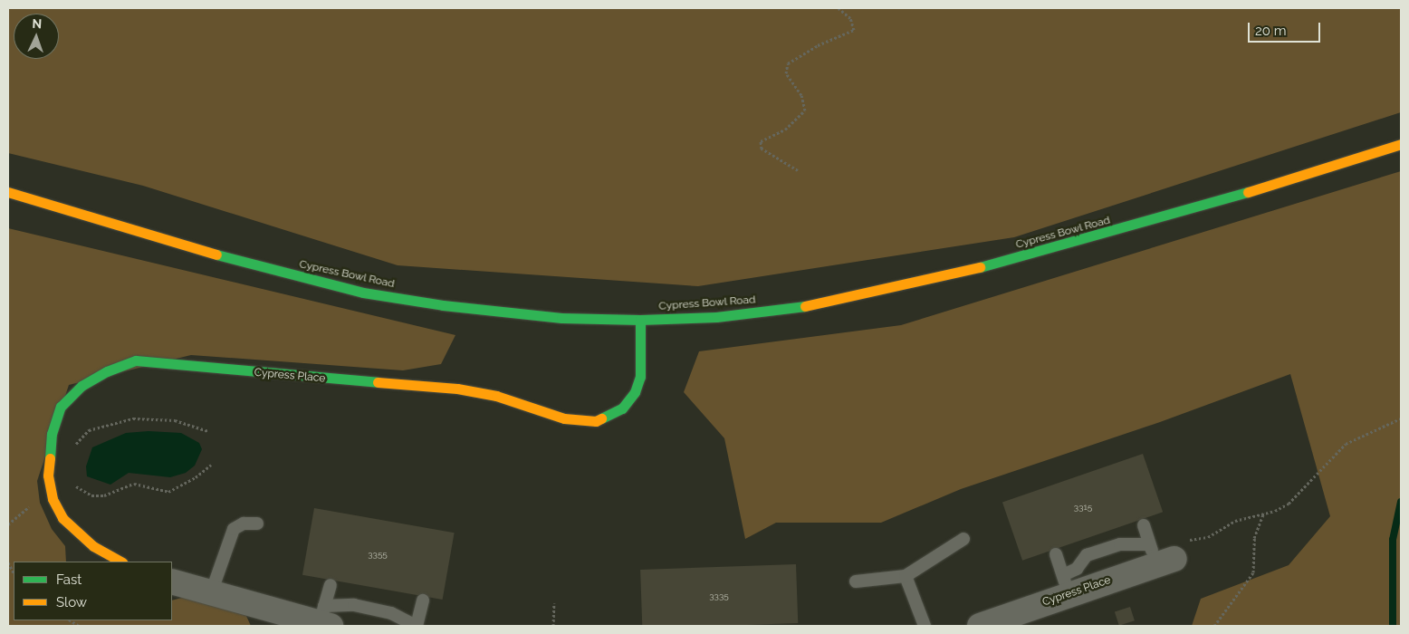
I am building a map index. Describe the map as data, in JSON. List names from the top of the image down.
{
  "streets": {
    "street": ["Cypress Bowl Road", "Cypress Place"]
  },
  "crossings": [
    ["Cypress Bowl Road", "Cypress Place"]
  ],
  "house_numbers": ["3315", "3355", "3335"],
  "legend": ["Fast", "Slow"],
  "scale_bar": "20 m",
  "north": "top"
}
